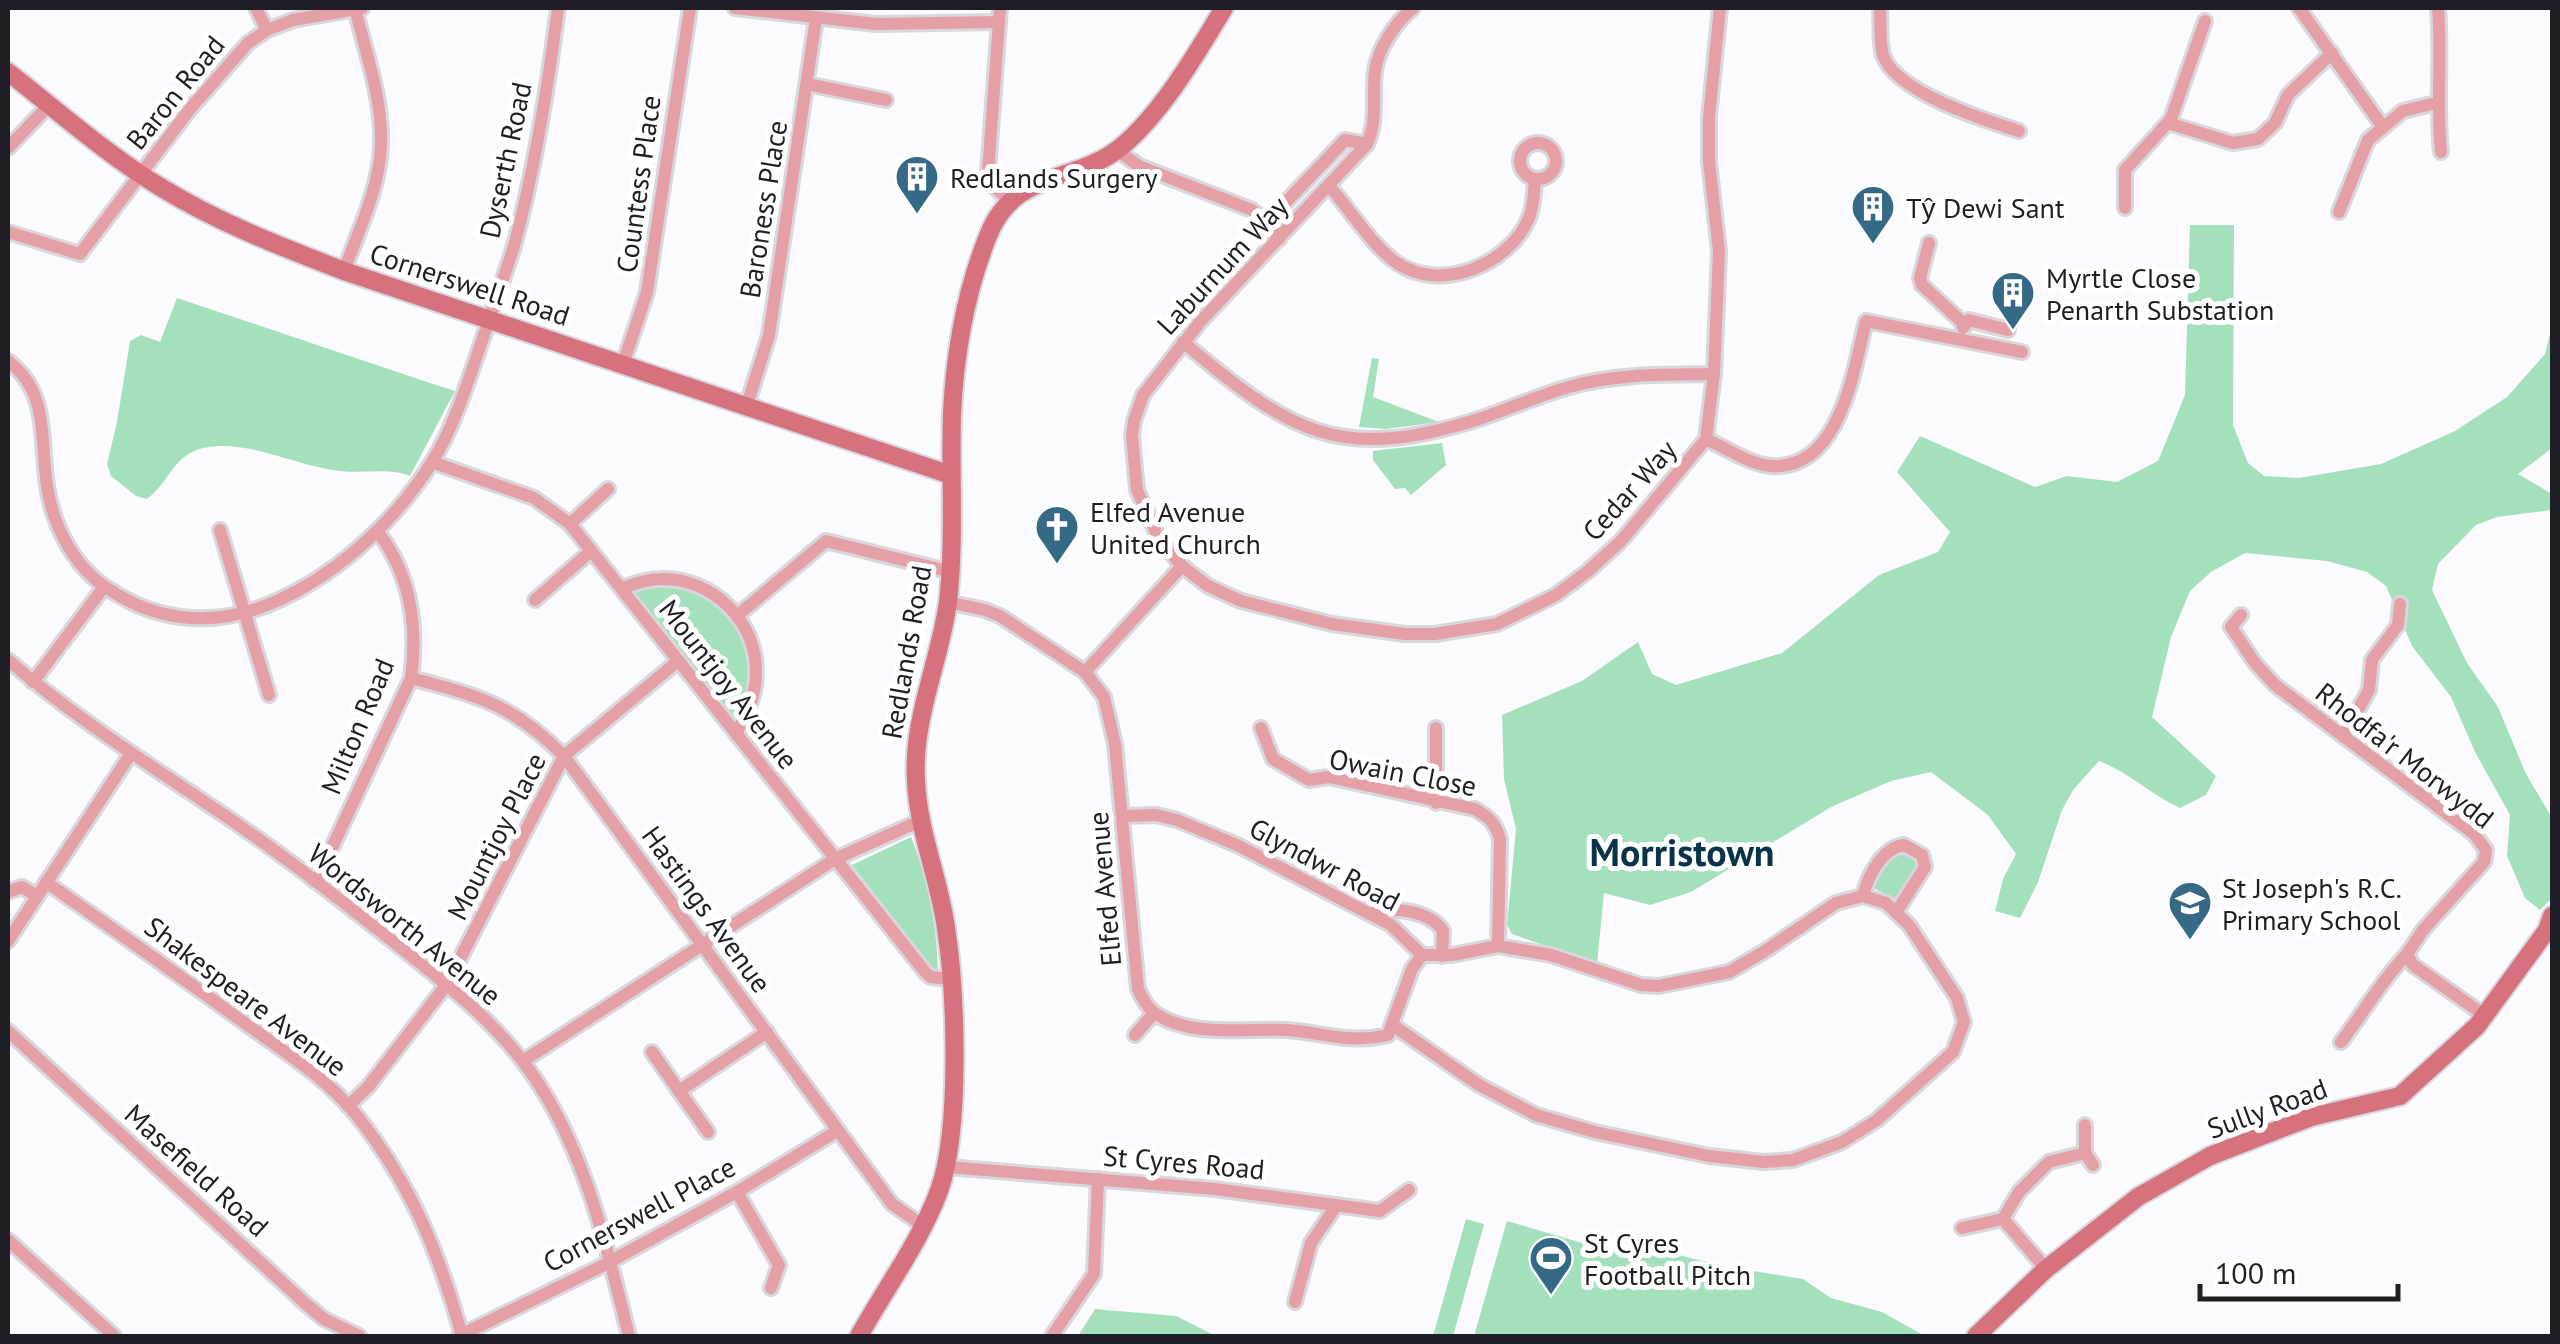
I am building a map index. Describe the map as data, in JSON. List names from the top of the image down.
{
  "streets": {
    "street": [
      "Baron Road",
      "Dyserth Road",
      "Countess Place",
      "Baroness Place",
      "Laburnum Way",
      "Cornerswell Road",
      "Cedar Way",
      "Redlands Road",
      "Mountjoy Avenue",
      "Milton Road",
      "Rhodfa'r Morwydd",
      "Owain Close",
      "Mountjoy Place",
      "Glyndwr Road",
      "Elfed Avenue",
      "Hastings Avenue",
      "Wordsworth Avenue",
      "Shakespeare Avenue",
      "Sully Road",
      "St Cyres Road",
      "Masefield Road",
      "Cornerswell Place"
    ]
  },
  "crossings": [
    ["Baron Road", "Cornerswell Road"],
    ["Dyserth Road", "Cornerswell Road"],
    ["Dyserth Road", "Mountjoy Avenue"],
    ["Dyserth Road", "Milton Road"],
    ["Countess Place", "Cornerswell Road"],
    ["Baroness Place", "Cornerswell Road"],
    ["Laburnum Way", "Cedar Way"],
    ["Cornerswell Road", "Redlands Road"],
    ["Redlands Road", "Mountjoy Avenue"],
    ["Redlands Road", "Elfed Avenue"],
    ["Redlands Road", "Hastings Avenue"],
    ["Redlands Road", "St Cyres Road"],
    ["Mountjoy Avenue", "Mountjoy Place"],
    ["Milton Road", "Hastings Avenue"],
    ["Milton Road", "Wordsworth Avenue"],
    ["Mountjoy Place", "Hastings Avenue"],
    ["Mountjoy Place", "Wordsworth Avenue"],
    ["Mountjoy Place", "Shakespeare Avenue"],
    ["Glyndwr Road", "Elfed Avenue"],
    ["Hastings Avenue", "Cornerswell Place"],
    ["Wordsworth Avenue", "Cornerswell Place"],
    ["Shakespeare Avenue", "Cornerswell Place"]
  ],
  "districts": ["Morristown"],
  "places": {
    "building": ["Redlands Surgery", "Tŷ Dewi Sant", "Myrtle Close Penarth Substation"],
    "church": ["Elfed Avenue United Church"],
    "school or university": ["St Joseph's R.C. Primary School"],
    "sports": ["St Cyres Football Pitch"]
  },
  "scale_bar": "100 m"
}
